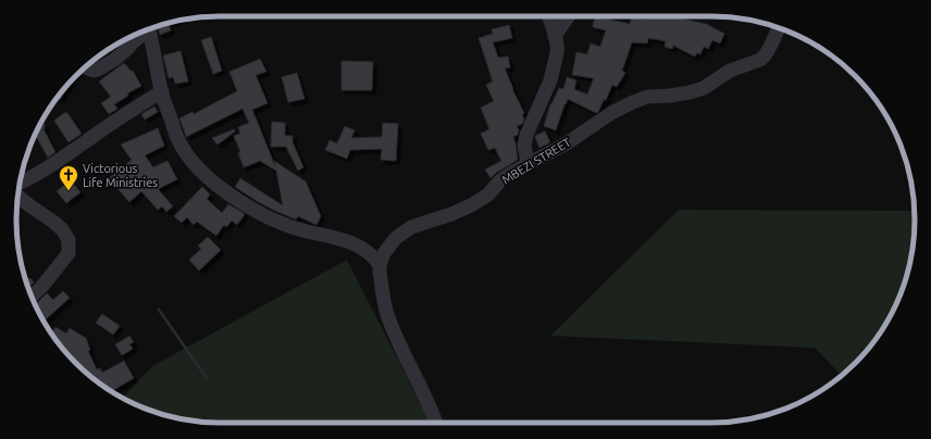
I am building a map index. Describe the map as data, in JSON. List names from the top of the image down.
{
  "streets": {
    "street": ["MBEZI STREET"]
  },
  "places": {
    "church": ["Victorious Life Ministries"]
  }
}
